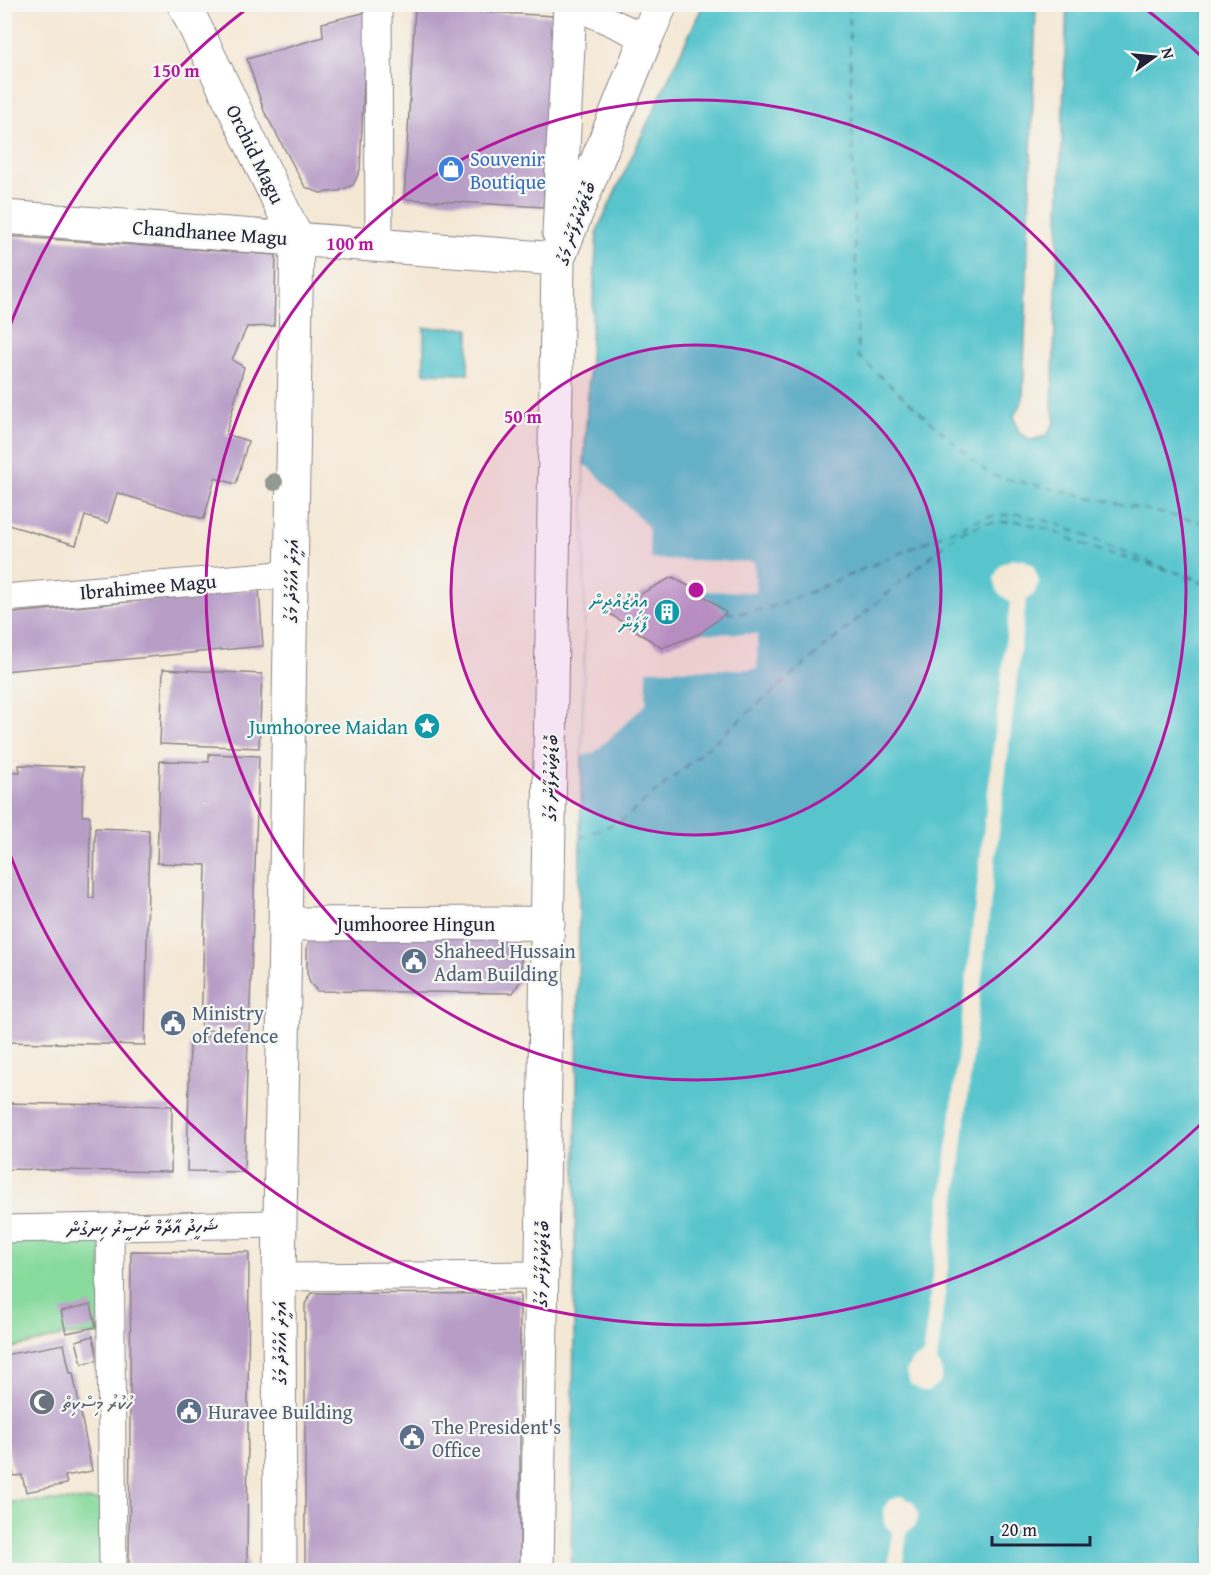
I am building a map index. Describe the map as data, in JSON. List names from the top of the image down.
{
  "streets": {
    "street": [
      "Orchid Magu",
      "ބޮޑުތަކުރުފާނު މަގު",
      "Chandhanee Magu",
      "އަމީރު އަހްމަދު މަގު",
      "Ibrahimee Magu",
      "Jumhooree Hingun",
      "ޝަހީދު އާދާމް ނަސީރު ހިނގުން"
    ]
  },
  "crossings": [
    ["Orchid Magu", "Chandhanee Magu"],
    ["Orchid Magu", "އަމީރު އަހްމަދު މަގު"],
    ["ބޮޑުތަކުރުފާނު މަގު", "Chandhanee Magu"],
    ["ބޮޑުތަކުރުފާނު މަގު", "Jumhooree Hingun"],
    ["Chandhanee Magu", "އަމީރު އަހްމަދު މަގު"],
    ["އަމީރު އަހްމަދު މަގު", "Ibrahimee Magu"],
    ["އަމީރު އަހްމަދު މަގު", "Jumhooree Hingun"],
    ["އަމީރު އަހްމަދު މަގު", "ޝަހީދު އާދާމް ނަސީރު ހިނގުން"]
  ],
  "places": {
    "shop": ["Souvenir Boutique"],
    "building": ["އިއްޒުއްދީން ފާލަން"],
    "place": ["Jumhooree Maidan"],
    "public building": [
      "Shaheed Hussain Adam Building",
      "Ministry of defence",
      "Huravee Building",
      "The President's Office"
    ],
    "mosque": ["ހުކުރު މިސްކިތް"]
  },
  "scale_bar": "20 m",
  "north": "right",
  "rings": ["150 m", "100 m", "50 m"]
}
